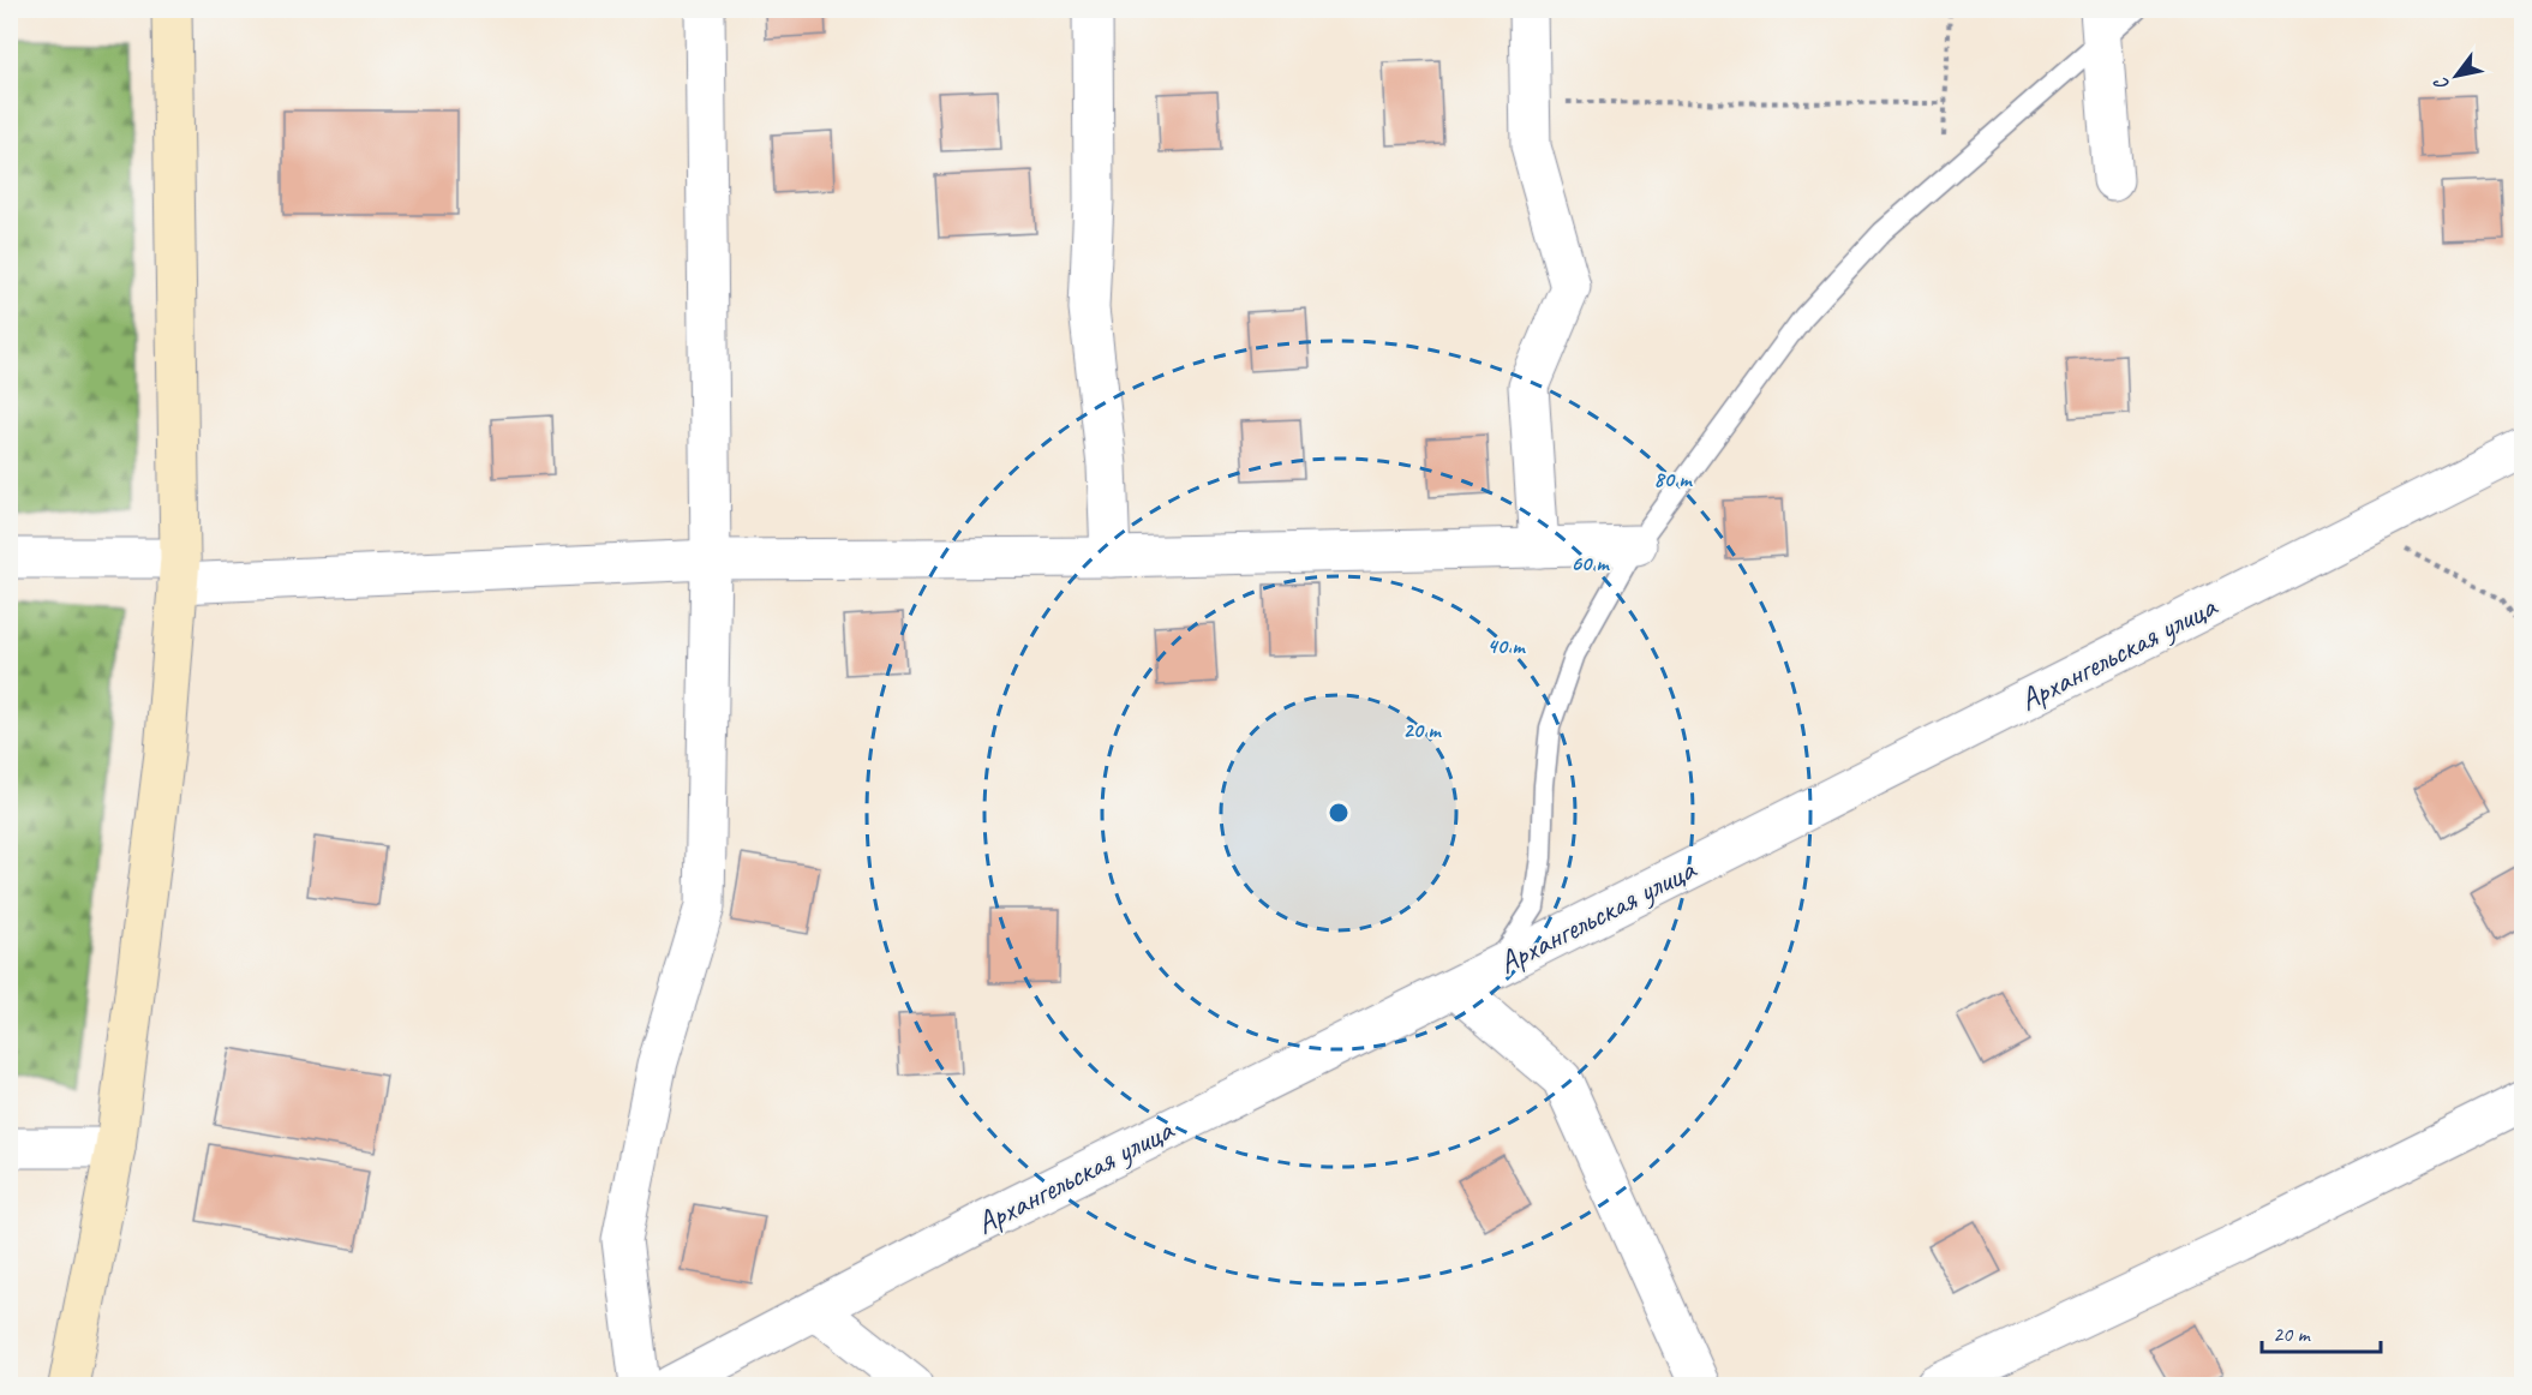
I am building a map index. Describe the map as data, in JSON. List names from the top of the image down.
{
  "streets": {
    "street": ["Архангельская улица"]
  },
  "scale_bar": "20 m",
  "north": "bottom left",
  "rings": [
    "80 m",
    "60 m",
    "40 m",
    "20 m"
  ]
}
